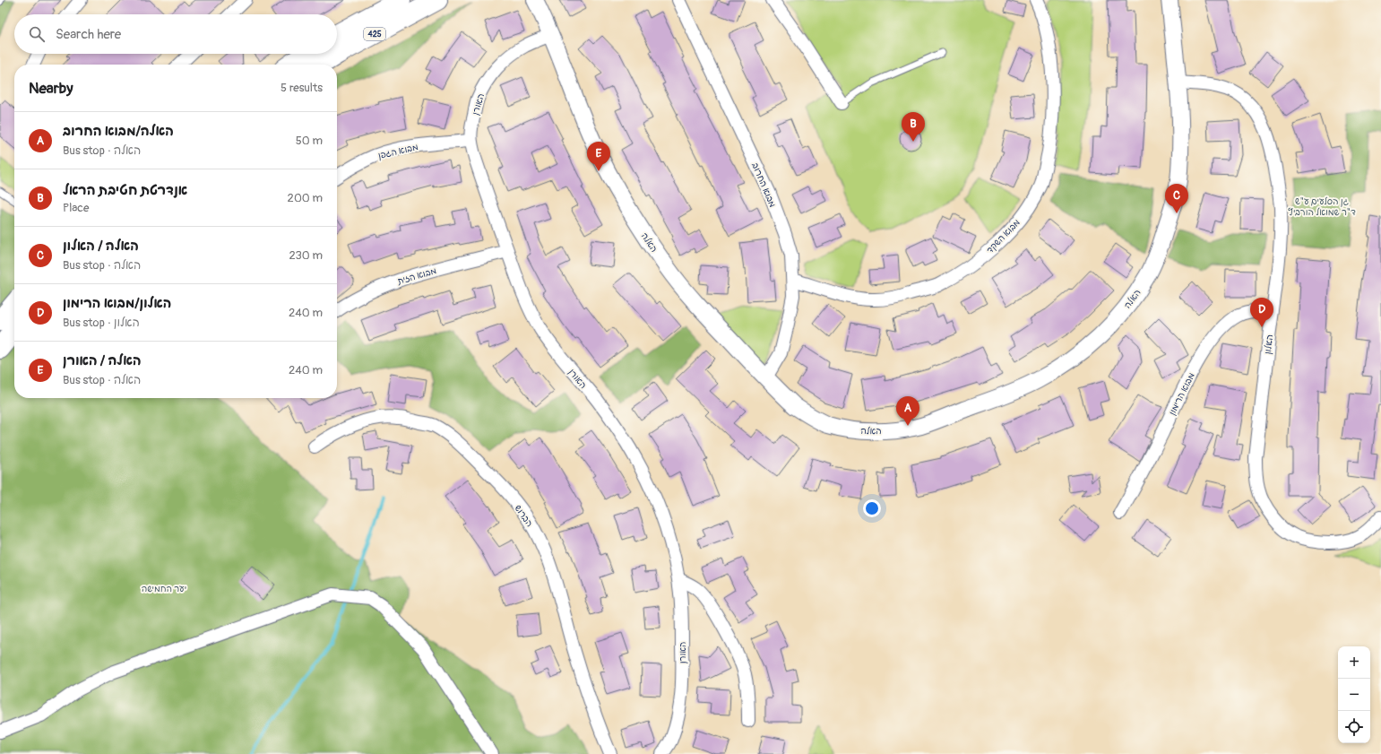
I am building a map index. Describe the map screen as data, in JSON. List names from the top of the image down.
{
  "streets": {
    "main road": ["425"],
    "street": [
      "האורן",
      "מבוא הגפן",
      "מבוא החרוב",
      "מבוא השקד",
      "האלה",
      "מבוא הזית",
      "האלון",
      "מבוא הרימון",
      "הברוש"
    ]
  },
  "crossings": [
    ["האורן", "מבוא הגפן"],
    ["האורן", "האלה"],
    ["האורן", "מבוא הזית"],
    ["מבוא החרוב", "מבוא השקד"],
    ["מבוא החרוב", "האלה"],
    ["האלה", "האלון"],
    ["האלון", "מבוא הרימון"]
  ],
  "parks": ["גן הסלעים ע\"ש ד\"ר שמואל הורביץ", "יער החמישה"],
  "page": {
    "search": "Search here",
    "heading": ["Nearby", "5 results"],
    "list": [
      {
        "mark": "A",
        "name": "האלה/מבוא החרוב",
        "note": "Bus stop · האלה",
        "value": "50 m"
      },
      {
        "mark": "B",
        "name": "אנדרטת חטיבת הראל",
        "note": "Place",
        "value": "200 m"
      },
      {
        "mark": "C",
        "name": "האלה / האלון",
        "note": "Bus stop · האלה",
        "value": "230 m"
      },
      {
        "mark": "D",
        "name": "האלון/מבוא הרימון",
        "note": "Bus stop · האלון",
        "value": "240 m"
      },
      {
        "mark": "E",
        "name": "האלה / האורן",
        "note": "Bus stop · האלה",
        "value": "240 m"
      }
    ],
    "pins": [
      "B",
      "E",
      "C",
      "D",
      "A"
    ],
    "map_buttons": ["+", "−"]
  }
}
